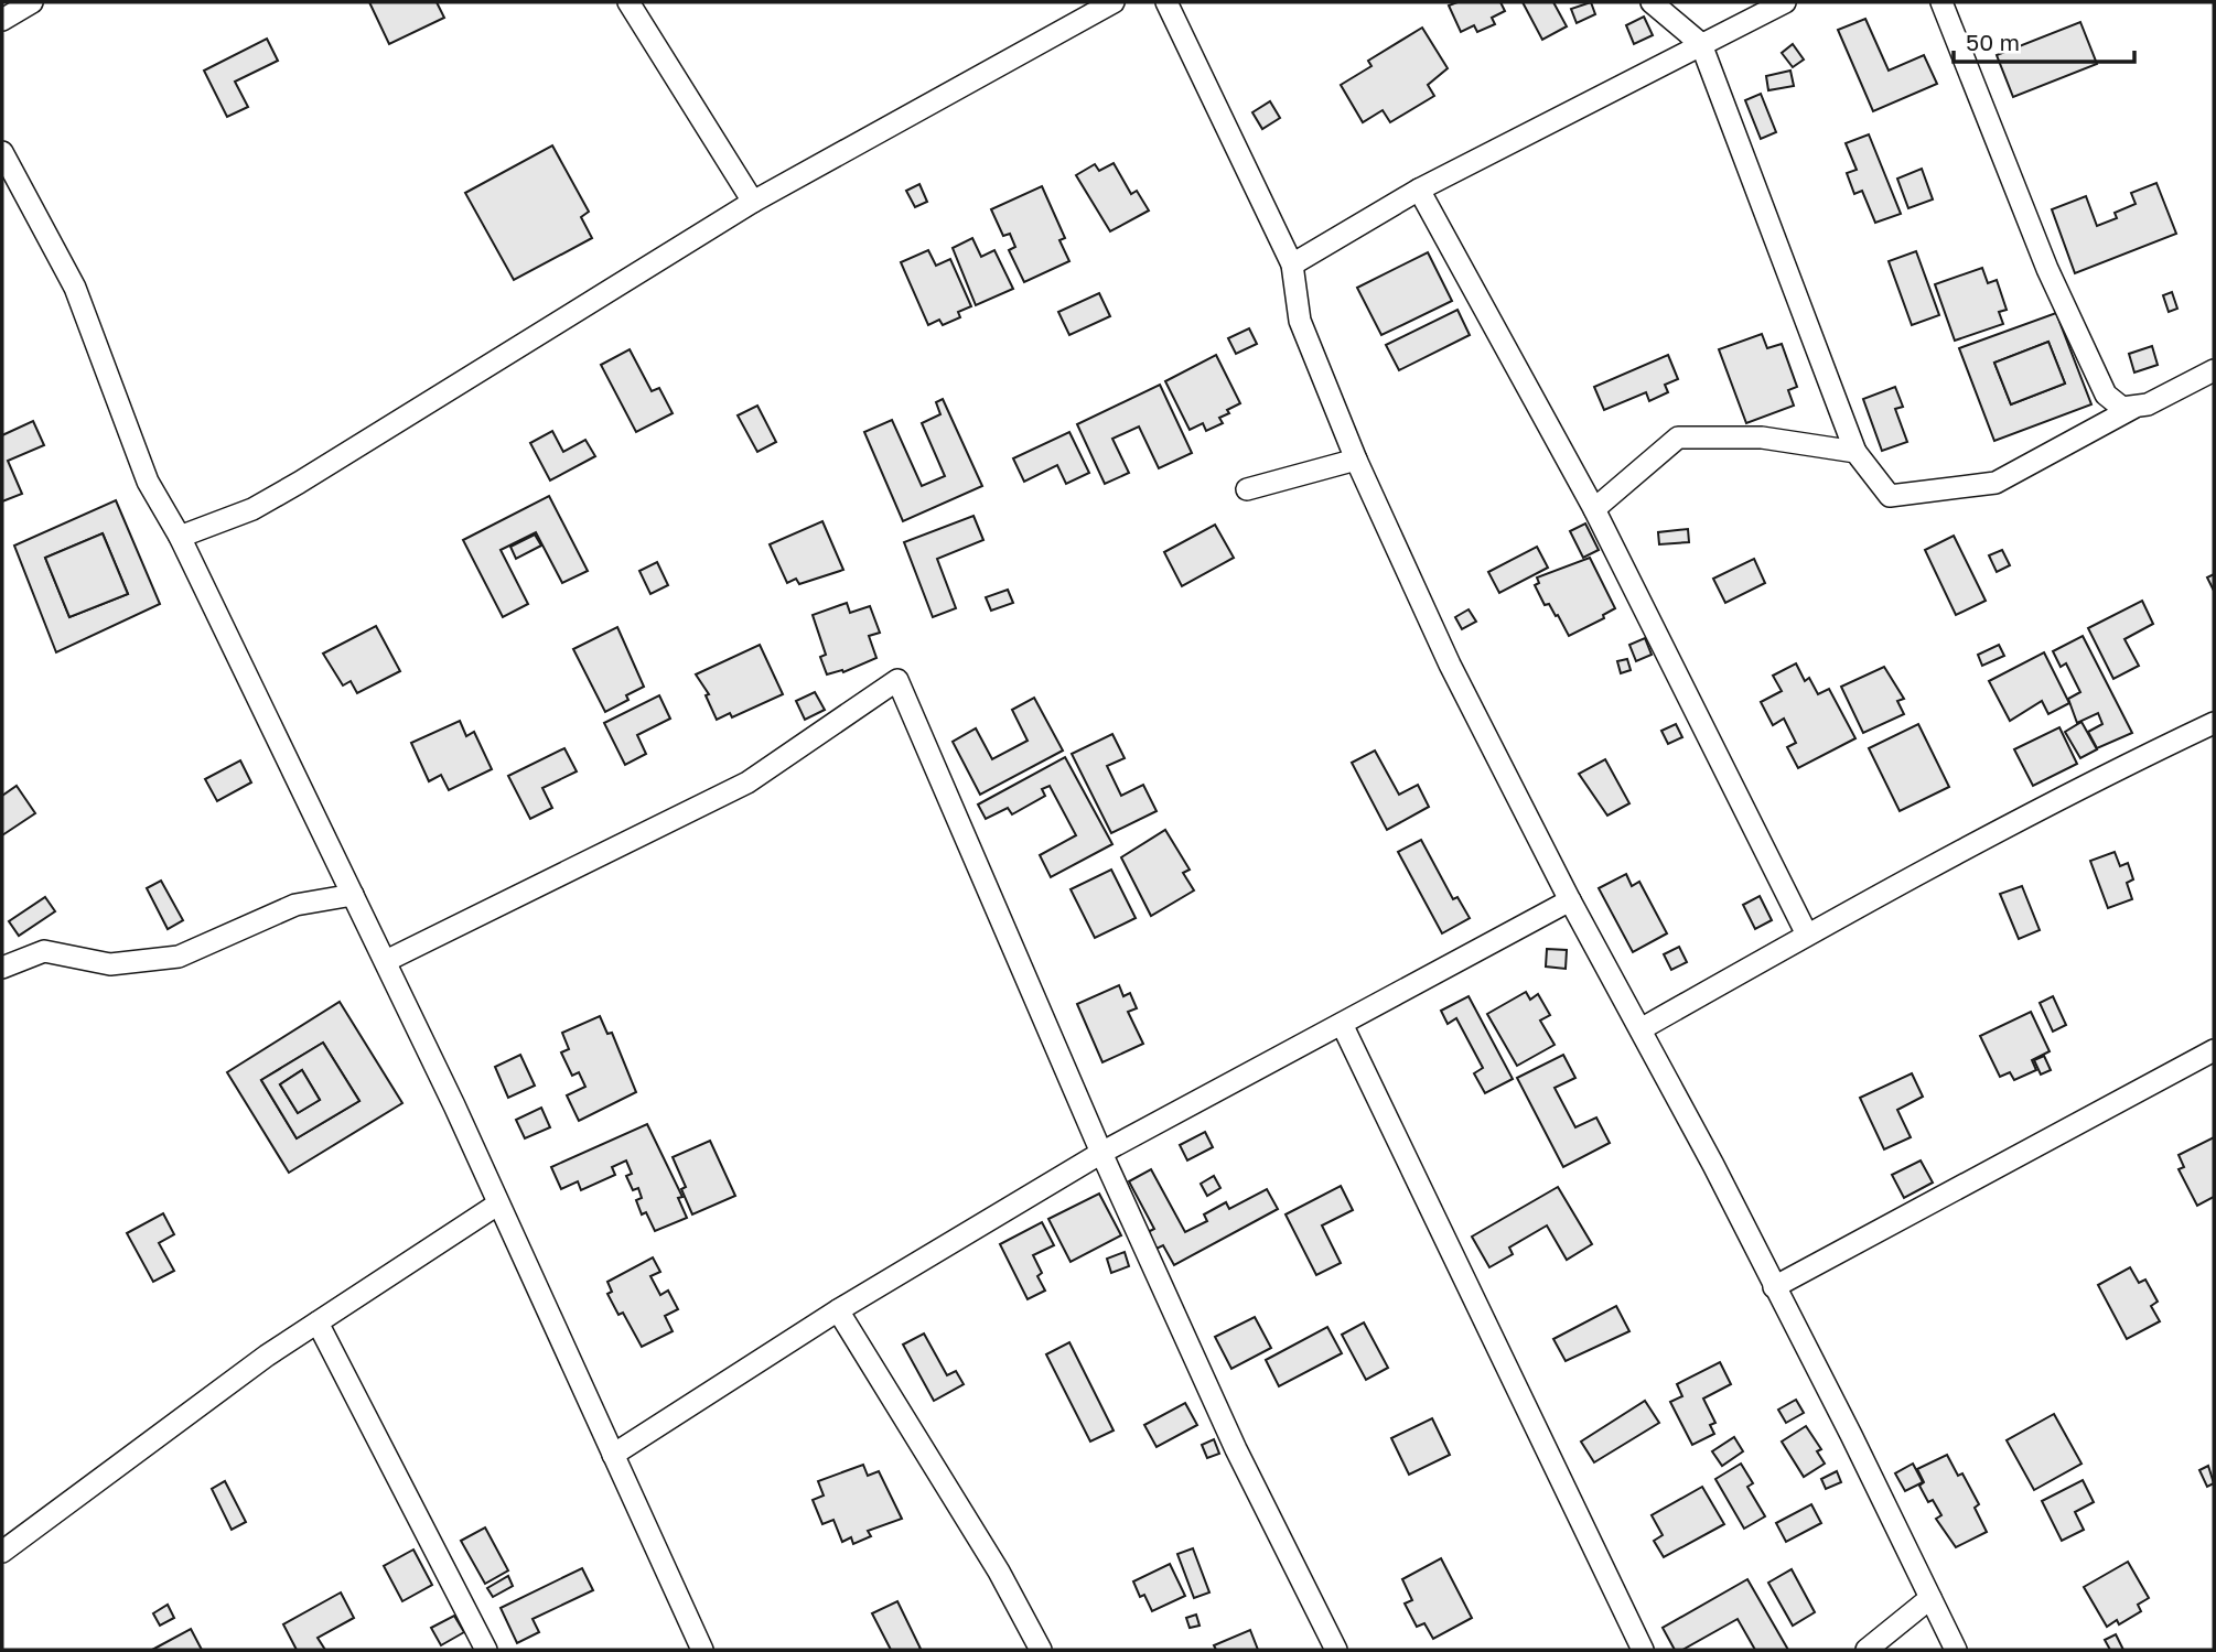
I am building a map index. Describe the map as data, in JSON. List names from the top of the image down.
{
  "scale_bar": "50 m"
}
